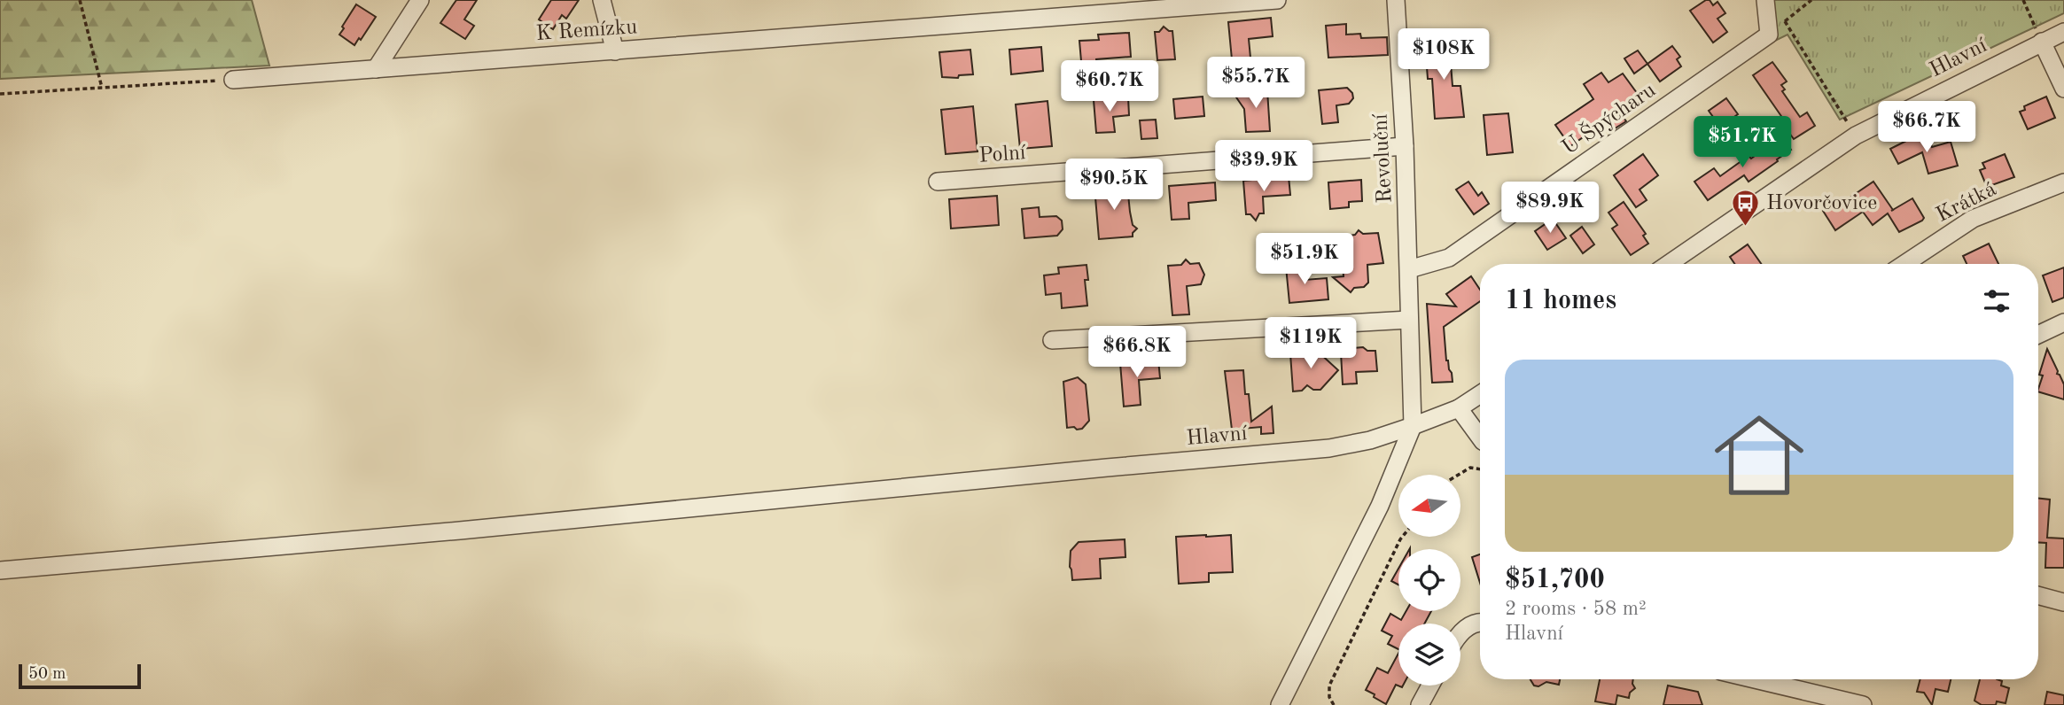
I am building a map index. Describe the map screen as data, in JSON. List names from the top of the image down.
{
  "streets": {
    "street": [
      "K Remízku",
      "Hlavní",
      "U Špýcharu",
      "Polní",
      "Revoluční",
      "Krátká"
    ]
  },
  "crossings": [
    ["Hlavní", "Revoluční"],
    ["U Špýcharu", "Revoluční"],
    ["Polní", "Revoluční"]
  ],
  "places": {
    "bus stop": ["Hovorčovice"]
  },
  "scale_bar": "50 m",
  "north": "left",
  "page": {
    "price": [
      "$108K",
      "$55.7K",
      "$60.7K",
      "$66.7K",
      "$51.7K",
      "$39.9K",
      "$90.5K",
      "$89.9K",
      "$51.9K",
      "$119K",
      "$66.8K"
    ],
    "heading": "11 homes",
    "list": [
      {
        "name": "$51,700",
        "note": "2 rooms · 58 m² · Hlavní"
      }
    ],
    "scale": "50 m"
  }
}
